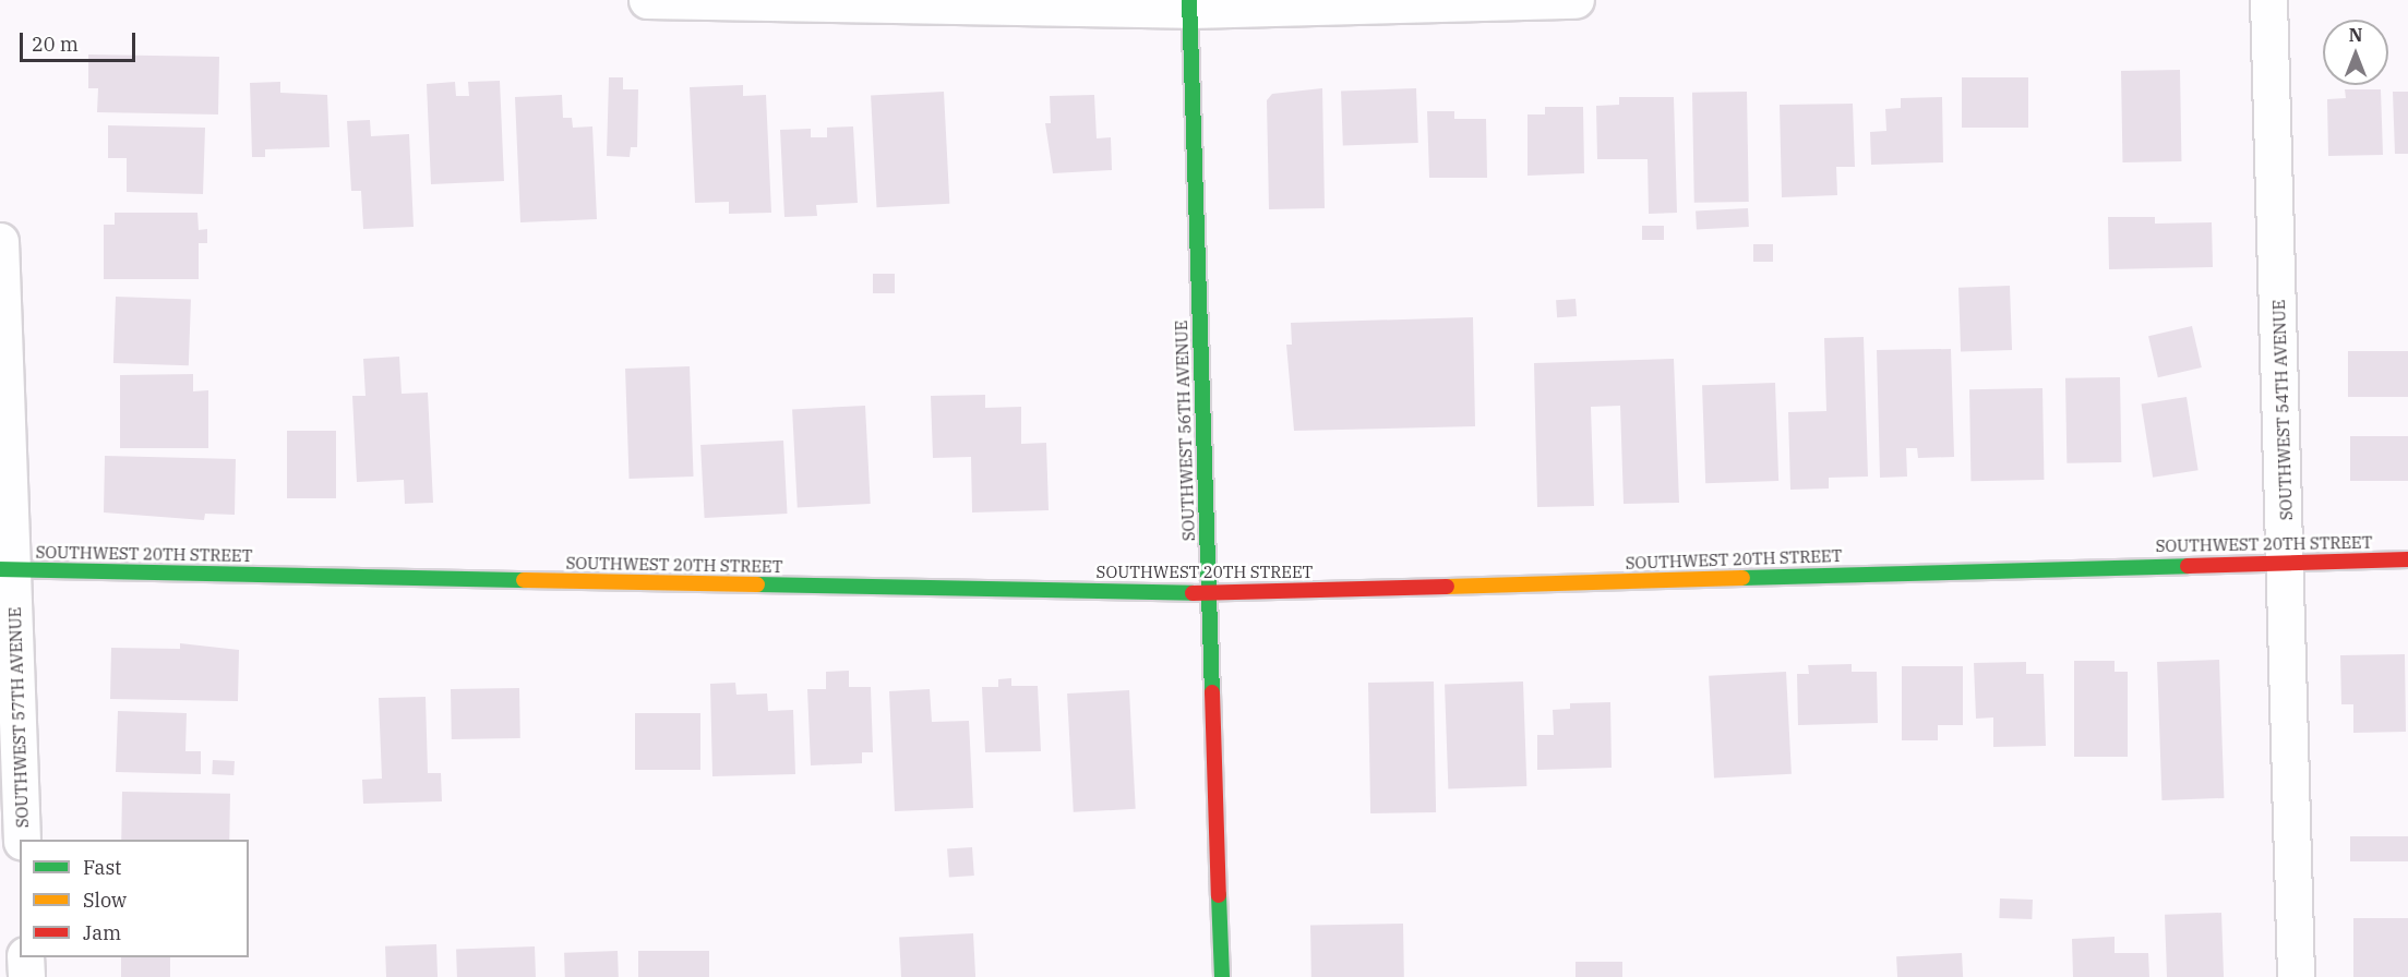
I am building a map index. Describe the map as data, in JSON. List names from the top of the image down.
{
  "streets": {
    "street": [
      "SOUTHWEST 54TH AVENUE",
      "SOUTHWEST 56TH AVENUE",
      "SOUTHWEST 20TH STREET",
      "SOUTHWEST 57TH AVENUE"
    ]
  },
  "crossings": [
    ["SOUTHWEST 54TH AVENUE", "SOUTHWEST 20TH STREET"],
    ["SOUTHWEST 56TH AVENUE", "SOUTHWEST 20TH STREET"],
    ["SOUTHWEST 20TH STREET", "SOUTHWEST 57TH AVENUE"]
  ],
  "legend": ["Fast", "Slow", "Jam"],
  "scale_bar": "20 m",
  "north": "top"
}
